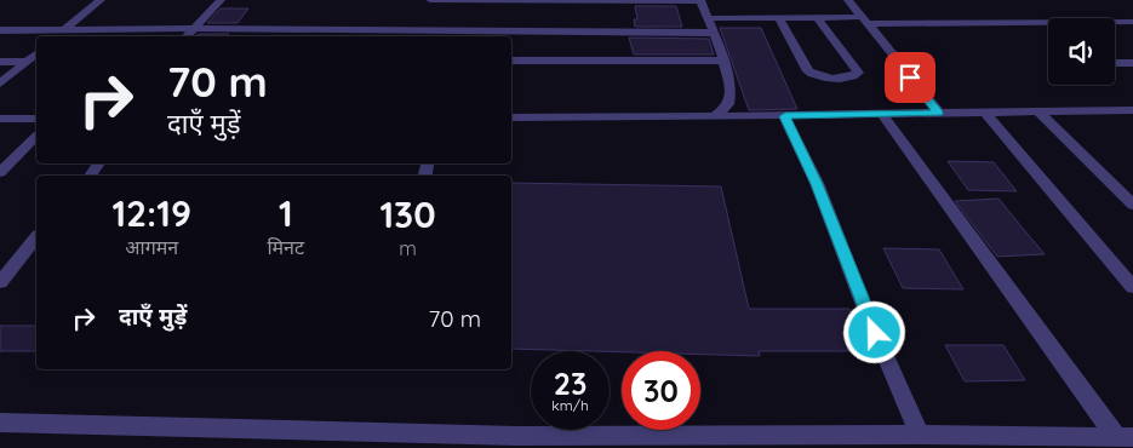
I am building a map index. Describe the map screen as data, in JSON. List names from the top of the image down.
{
  "page": {
    "turn": ["70 m", "दाएँ मुड़ें"],
    "eta": [
      "12:19",
      "आगमन",
      "1",
      "मिनट",
      "130",
      "m"
    ],
    "list": [
      {
        "name": "दाएँ मुड़ें",
        "value": "70 m"
      }
    ],
    "speed": "23 km/h",
    "limit": "30"
  }
}
